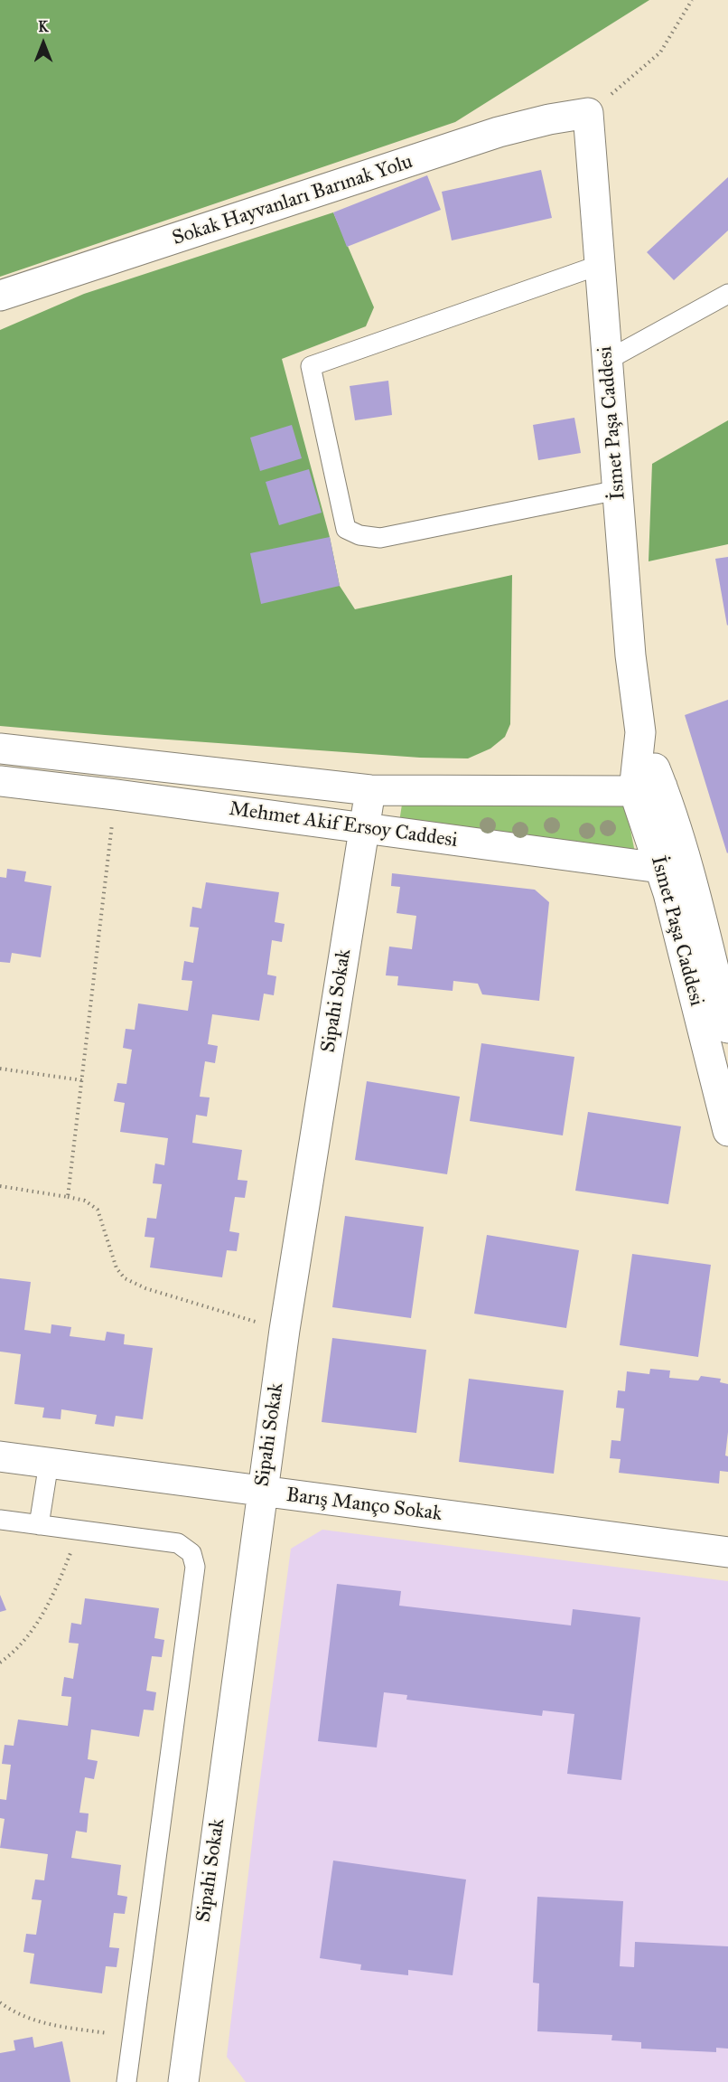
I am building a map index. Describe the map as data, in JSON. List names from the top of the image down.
{
  "streets": {
    "street": [
      "Sokak Hayvanları Barınak Yolu",
      "İsmet Paşa Caddesi",
      "Mehmet Akif Ersoy Caddesi",
      "Sipahi Sokak",
      "Barış Manço Sokak"
    ]
  },
  "crossings": [
    ["Sokak Hayvanları Barınak Yolu", "İsmet Paşa Caddesi"],
    ["İsmet Paşa Caddesi", "Mehmet Akif Ersoy Caddesi"],
    ["Mehmet Akif Ersoy Caddesi", "Sipahi Sokak"],
    ["Sipahi Sokak", "Barış Manço Sokak"]
  ],
  "north": "top"
}
